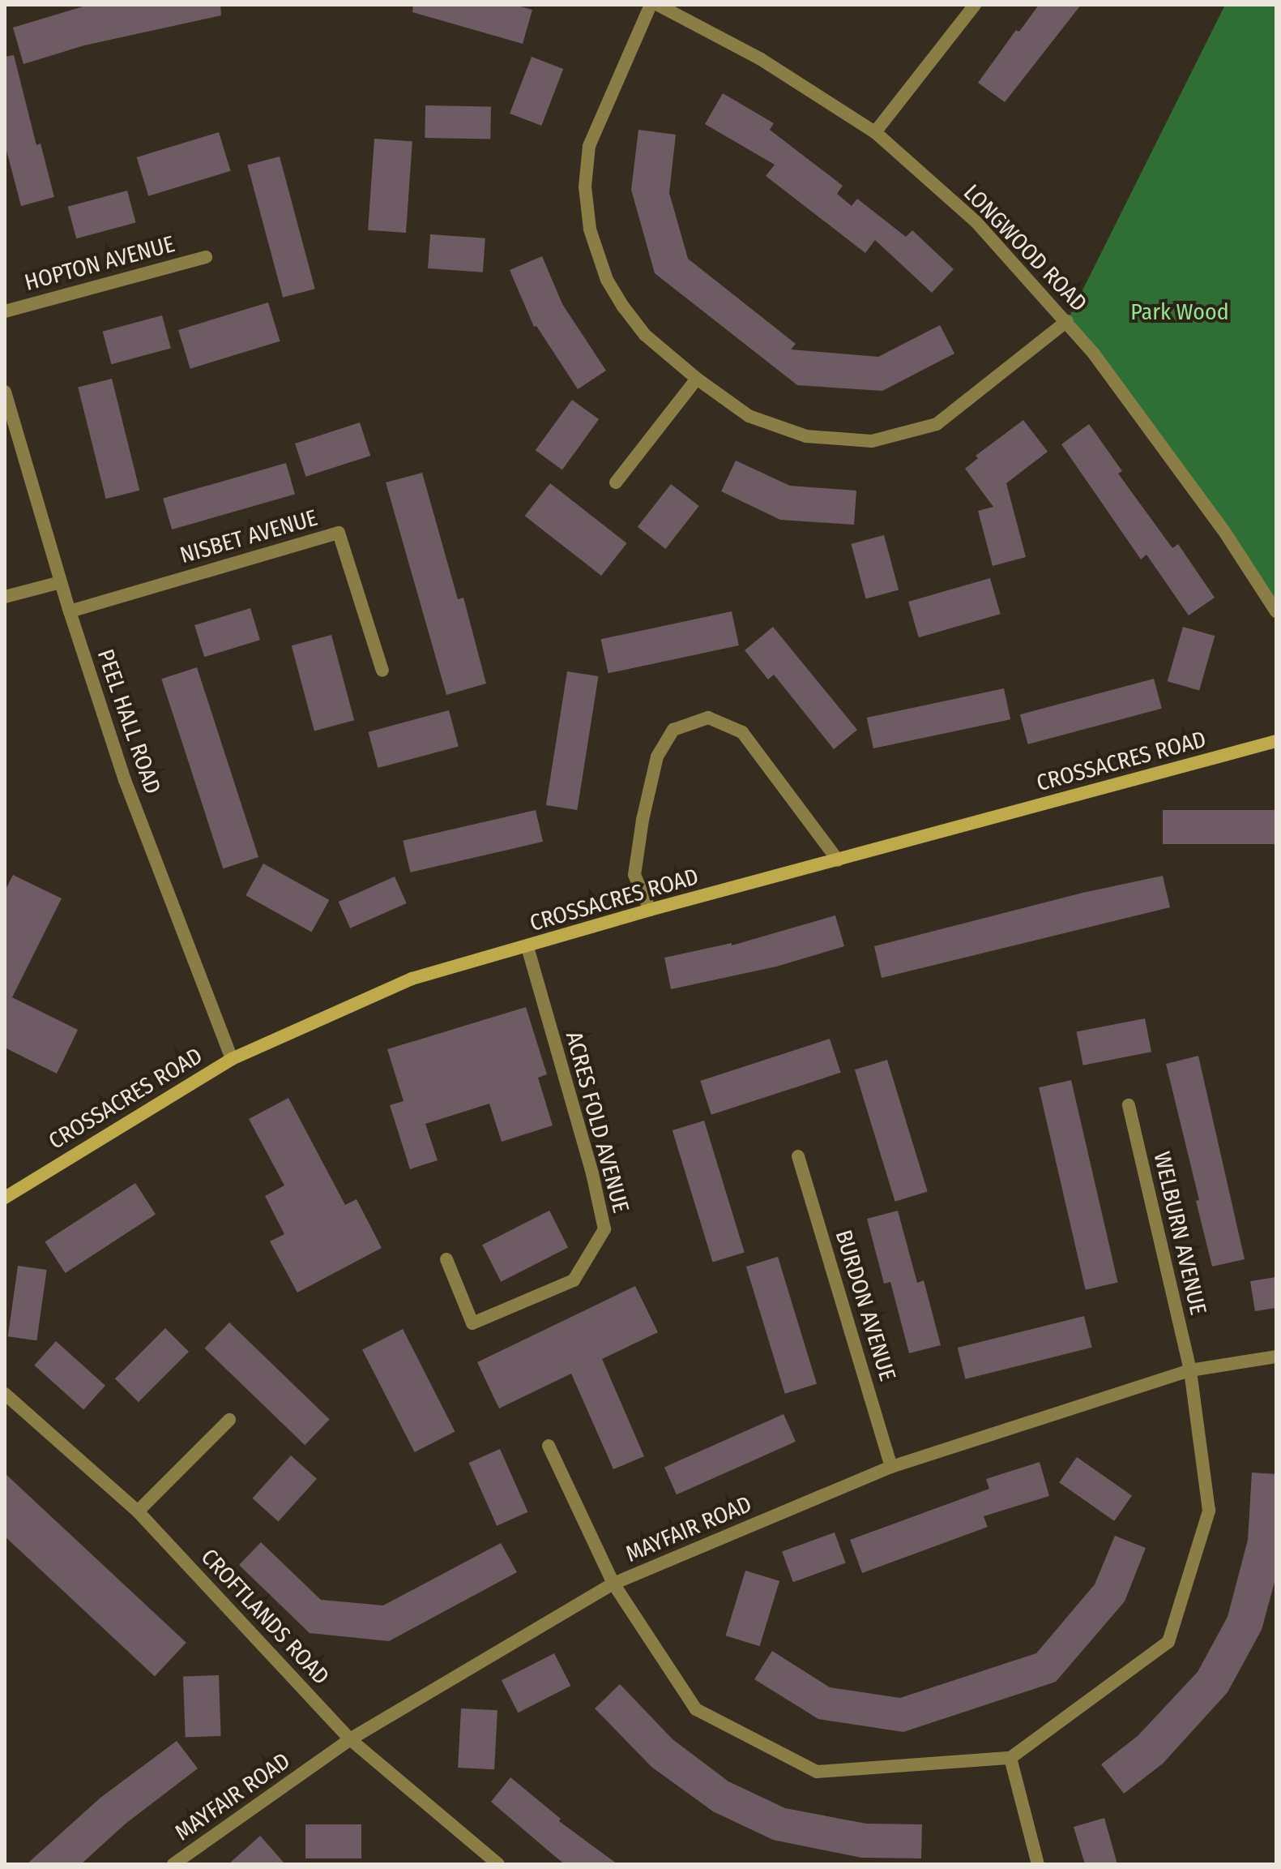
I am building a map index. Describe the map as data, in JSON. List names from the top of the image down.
{
  "streets": {
    "street": [
      "LONGWOOD ROAD",
      "HOPTON AVENUE",
      "NISBET AVENUE",
      "PEEL HALL ROAD",
      "CROSSACRES ROAD",
      "ACRES FOLD AVENUE",
      "WELBURN AVENUE",
      "BURDON AVENUE",
      "MAYFAIR ROAD",
      "CROFTLANDS ROAD"
    ]
  },
  "crossings": [
    ["NISBET AVENUE", "PEEL HALL ROAD"],
    ["PEEL HALL ROAD", "CROSSACRES ROAD"],
    ["CROSSACRES ROAD", "ACRES FOLD AVENUE"],
    ["WELBURN AVENUE", "MAYFAIR ROAD"],
    ["BURDON AVENUE", "MAYFAIR ROAD"],
    ["MAYFAIR ROAD", "CROFTLANDS ROAD"]
  ],
  "parks": ["Park Wood"]
}
